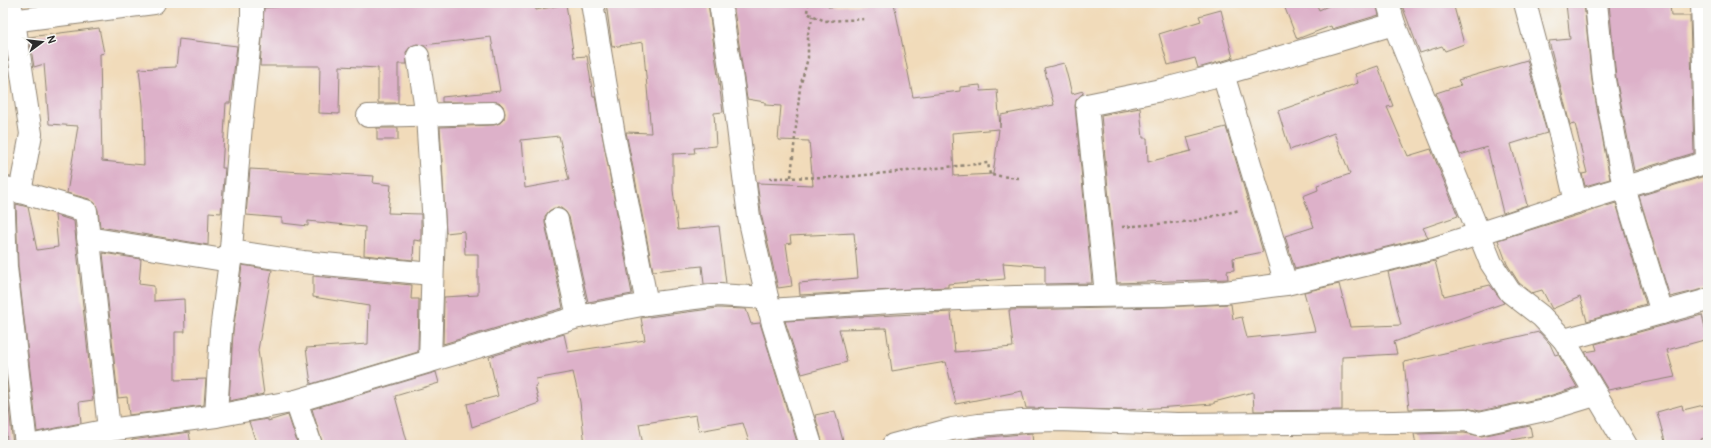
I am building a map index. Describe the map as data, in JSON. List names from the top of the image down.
{
  "north": "right"
}
